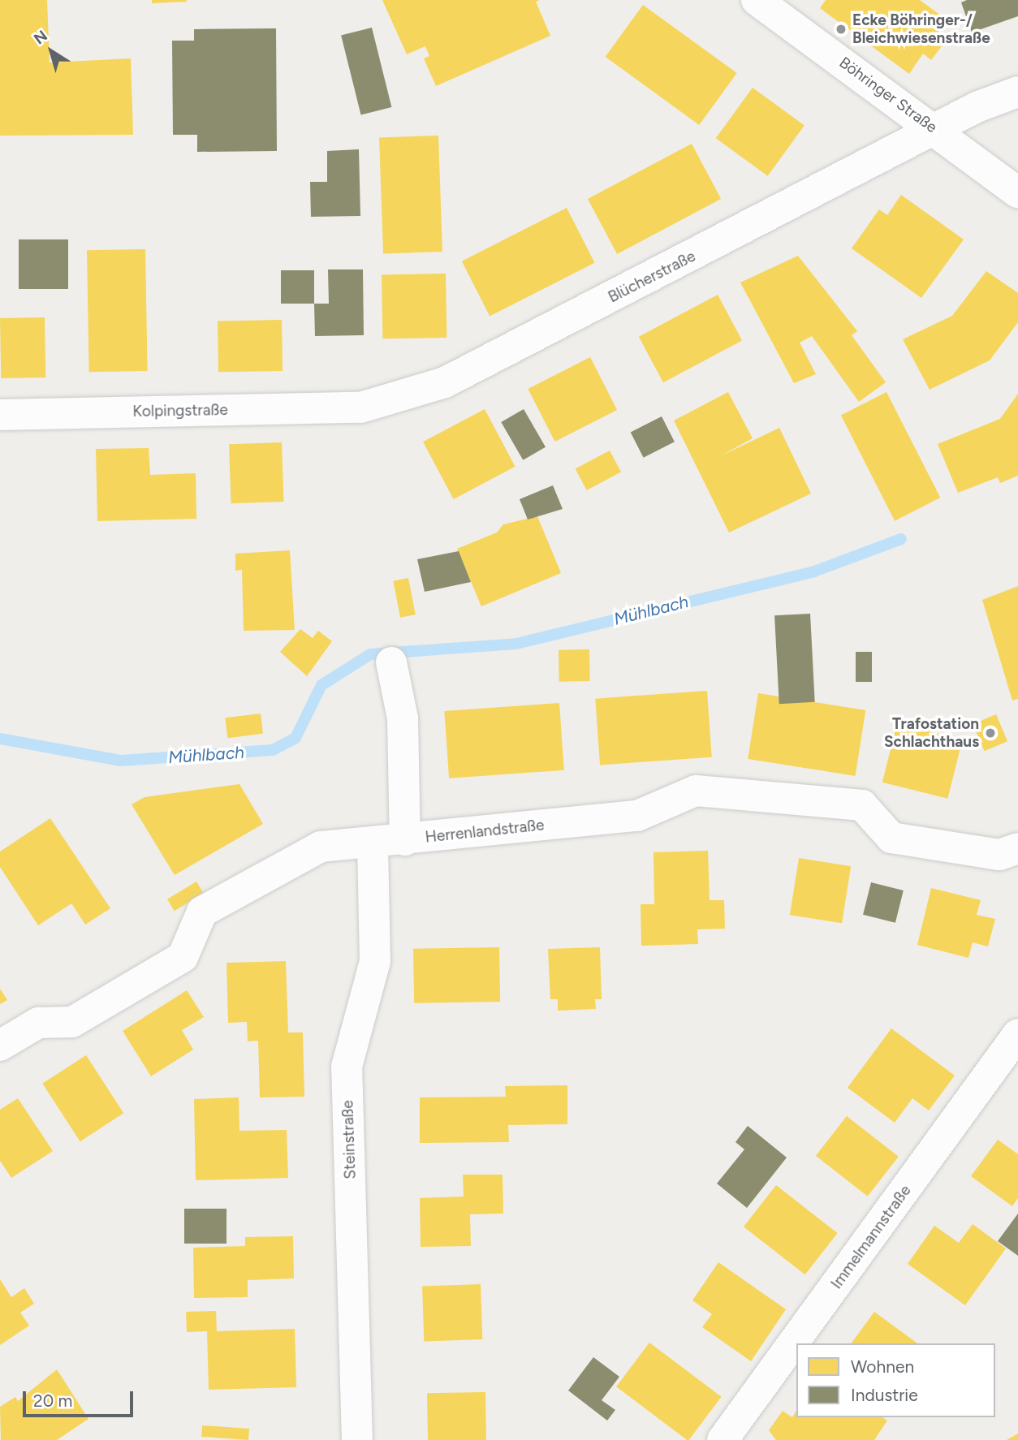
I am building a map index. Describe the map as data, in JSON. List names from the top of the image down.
{
  "streets": {
    "street": [
      "Böhringer Straße",
      "Blücherstraße",
      "Kolpingstraße",
      "Herrenlandstraße",
      "Steinstraße",
      "Immelmannstraße"
    ]
  },
  "crossings": [
    ["Böhringer Straße", "Blücherstraße"],
    ["Blücherstraße", "Kolpingstraße"],
    ["Herrenlandstraße", "Steinstraße"]
  ],
  "water": ["Mühlbach"],
  "places": ["Ecke Böhringer-/ Bleichwiesenstraße", "Trafostation Schlachthaus"],
  "legend": ["Wohnen", "Industrie"],
  "scale_bar": "20 m",
  "north": "top left"
}
